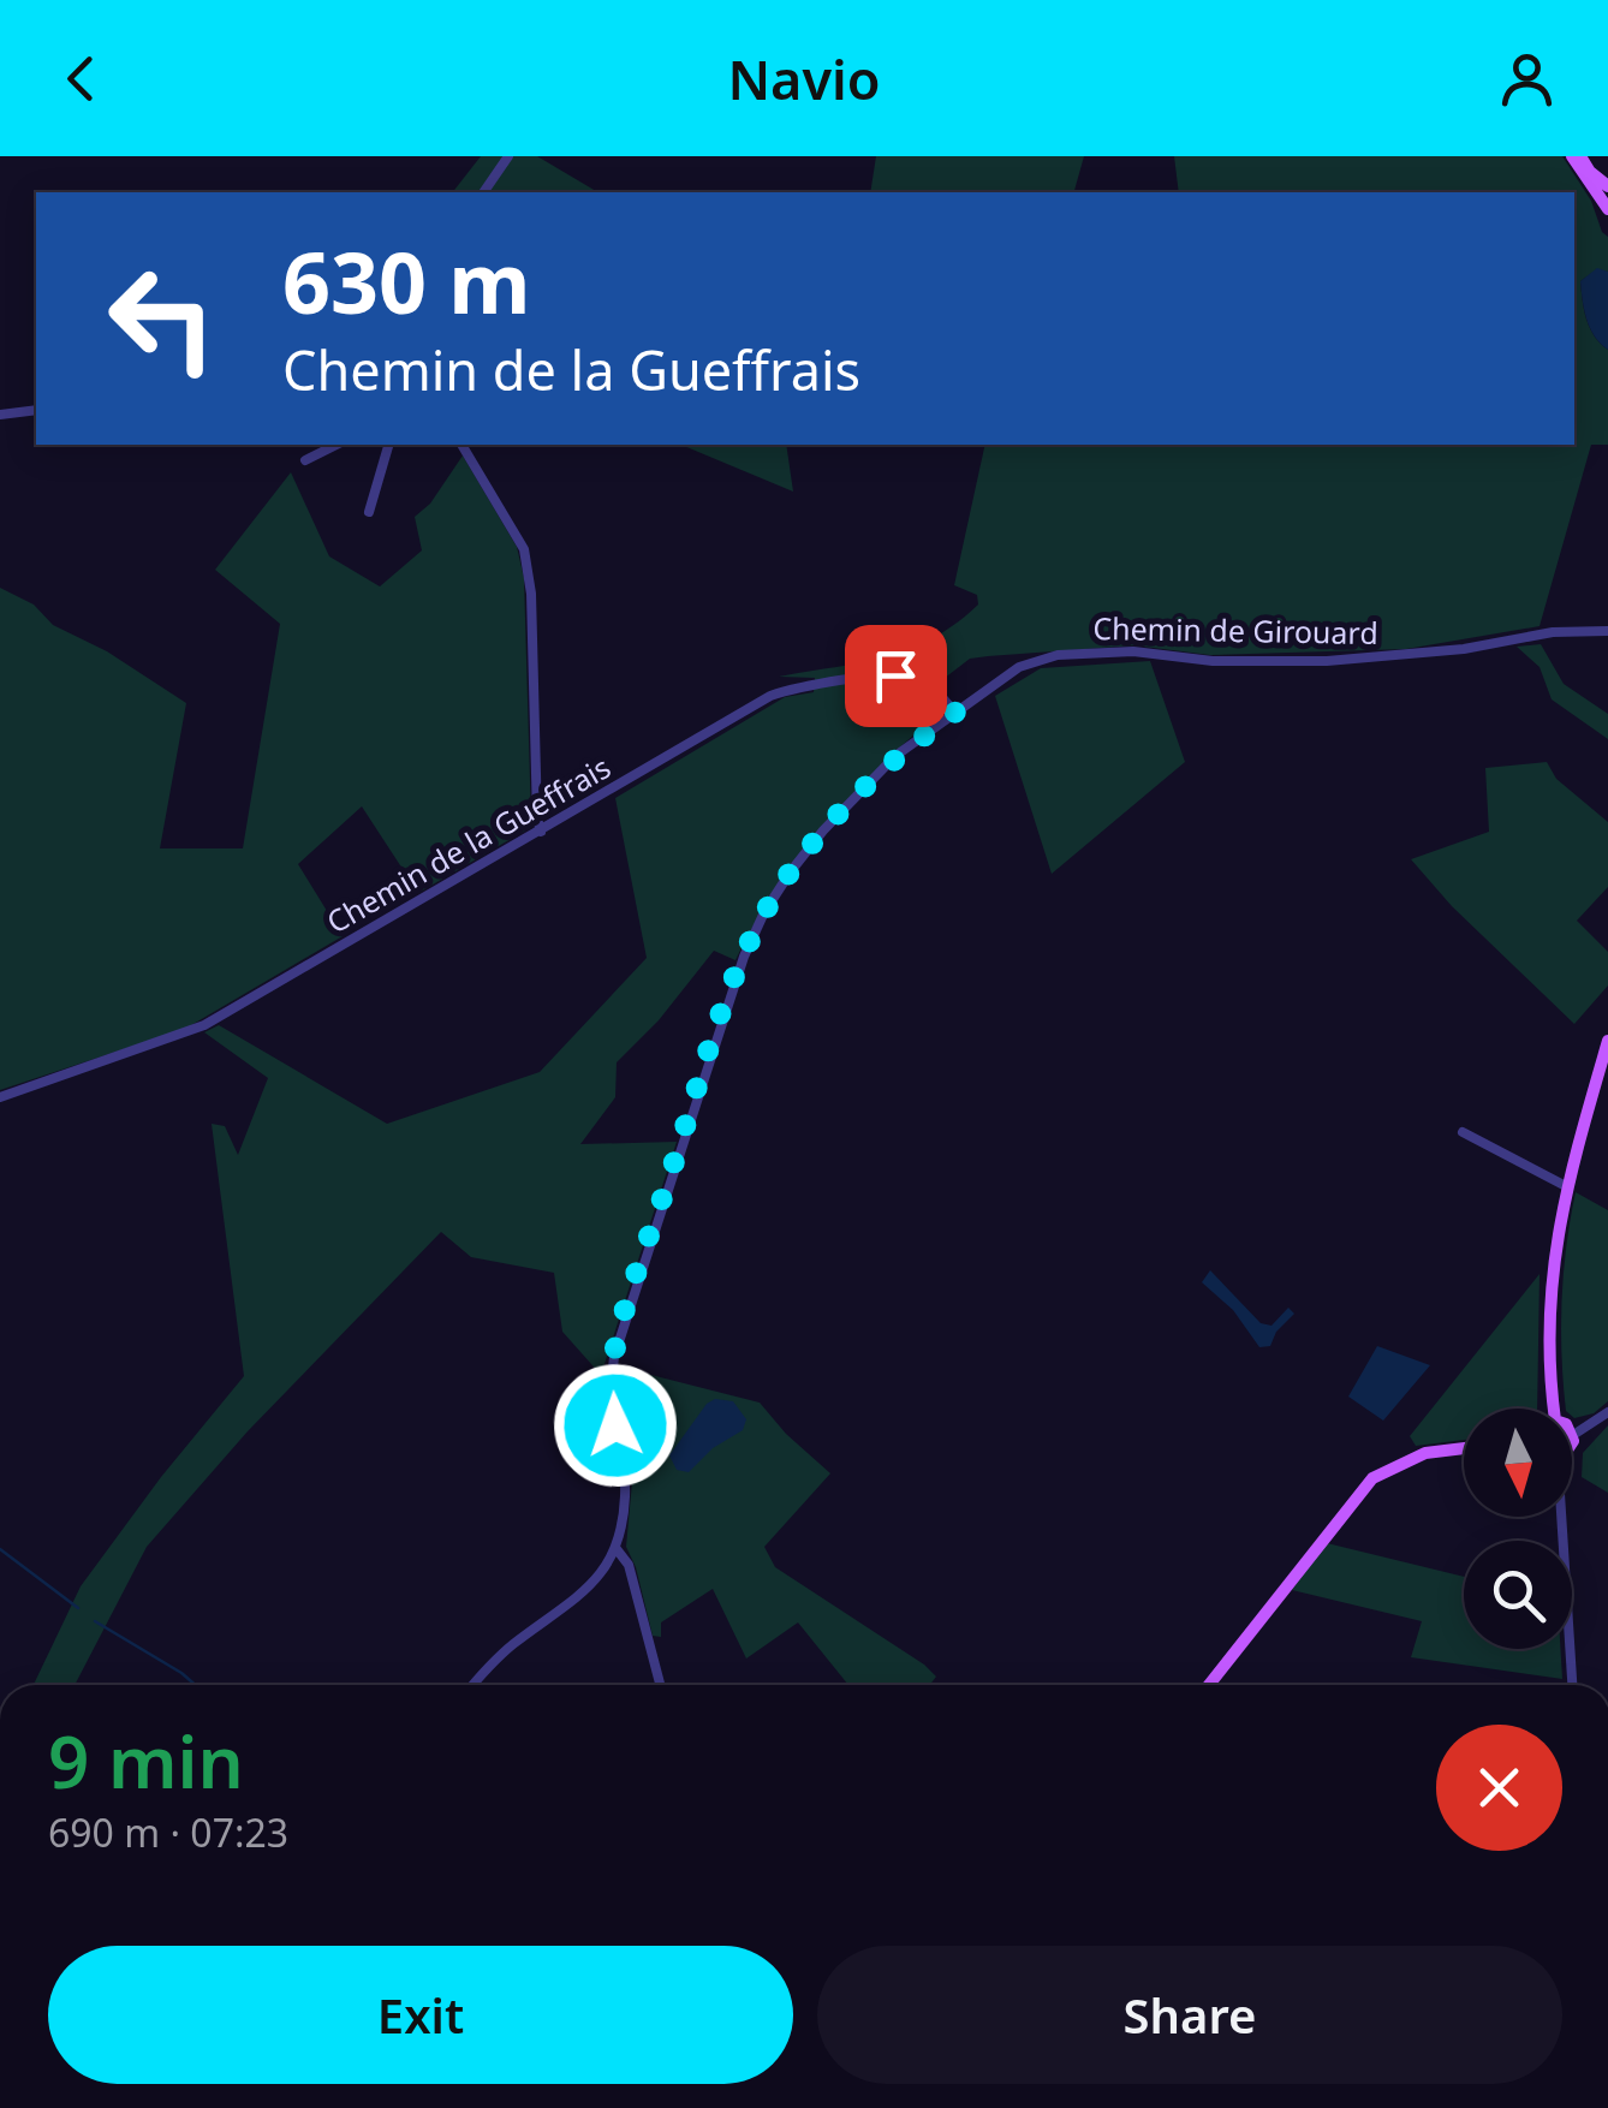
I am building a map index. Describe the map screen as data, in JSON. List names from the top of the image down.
{
  "streets": {
    "street": ["Chemin de Girouard", "Chemin de la Gueffrais"]
  },
  "crossings": [
    ["Chemin de Girouard", "Chemin de la Gueffrais"]
  ],
  "north": "bottom",
  "page": {
    "header": "Navio",
    "turn": ["630 m", "Chemin de la Gueffrais"],
    "heading": ["9 min", "690 m · 07:23"],
    "buttons": ["Exit", "Share"]
  }
}
